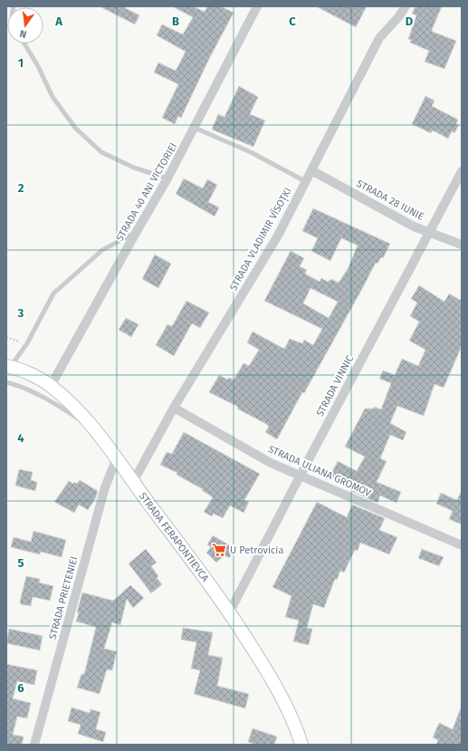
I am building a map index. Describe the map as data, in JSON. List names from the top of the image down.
{
  "streets": {
    "main road": ["STRADA FERAPONTIEVCA"],
    "street": [
      "STRADA 40 ANI VICTORIEI",
      "STRADA 28 IUNIE",
      "STRADA VLADIMIR VÎSOȚKI",
      "STRADA VINNIC",
      "STRADA ULIANA GROMOV",
      "STRADA PRIETENIEI"
    ]
  },
  "crossings": [
    ["STRADA 40 ANI VICTORIEI", "STRADA FERAPONTIEVCA"],
    ["STRADA 28 IUNIE", "STRADA VLADIMIR VÎSOȚKI"],
    ["STRADA 28 IUNIE", "STRADA VINNIC"],
    ["STRADA VLADIMIR VÎSOȚKI", "STRADA ULIANA GROMOV"],
    ["STRADA VLADIMIR VÎSOȚKI", "STRADA FERAPONTIEVCA"],
    ["STRADA VINNIC", "STRADA ULIANA GROMOV"],
    ["STRADA VINNIC", "STRADA FERAPONTIEVCA"],
    ["STRADA FERAPONTIEVCA", "STRADA PRIETENIEI"]
  ],
  "places": {
    "supermarket": ["U Petrovicia"]
  },
  "north": "bottom",
  "grid": {
    "columns": [
      "A",
      "B",
      "C",
      "D"
    ],
    "rows": [
      "1",
      "2",
      "3",
      "4",
      "5",
      "6"
    ]
  }
}
